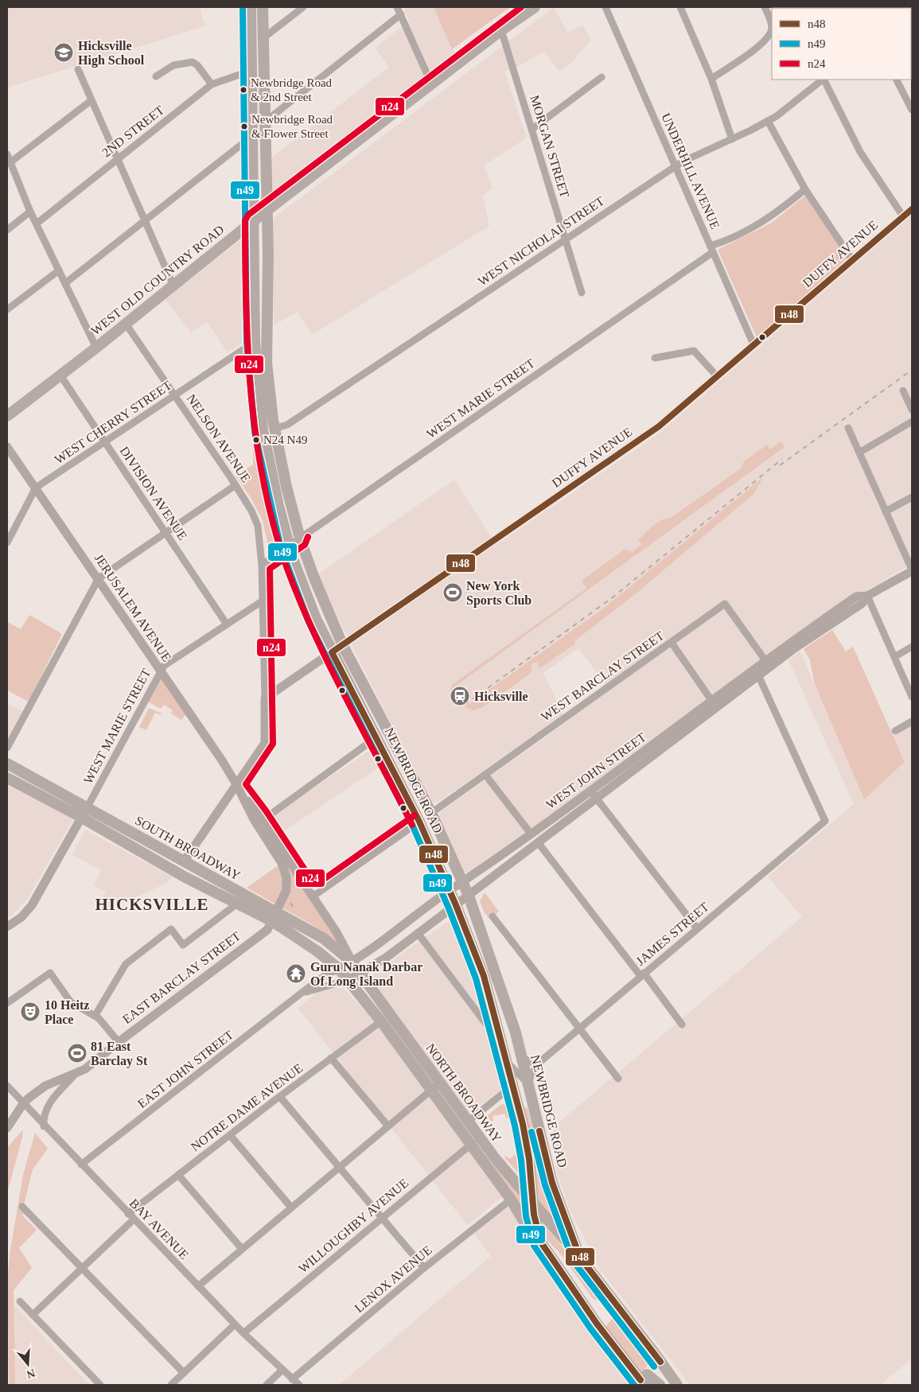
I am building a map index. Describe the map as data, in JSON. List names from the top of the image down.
{
  "streets": {
    "main road": [
      "DUFFY AVENUE",
      "WEST OLD COUNTRY ROAD",
      "NELSON AVENUE",
      "JERUSALEM AVENUE",
      "WEST JOHN STREET",
      "NEWBRIDGE ROAD",
      "SOUTH BROADWAY",
      "EAST BARCLAY STREET",
      "NORTH BROADWAY"
    ],
    "street": [
      "2ND STREET",
      "MORGAN STREET",
      "UNDERHILL AVENUE",
      "WEST NICHOLAI STREET",
      "WEST MARIE STREET",
      "WEST CHERRY STREET",
      "DIVISION AVENUE",
      "WEST BARCLAY STREET",
      "JAMES STREET",
      "EAST JOHN STREET",
      "NOTRE DAME AVENUE",
      "WILLOUGHBY AVENUE",
      "BAY AVENUE",
      "LENOX AVENUE"
    ]
  },
  "crossings": [
    ["MORGAN STREET", "WEST NICHOLAI STREET"],
    ["MORGAN STREET", "WEST OLD COUNTRY ROAD"],
    ["UNDERHILL AVENUE", "WEST NICHOLAI STREET"],
    ["UNDERHILL AVENUE", "DUFFY AVENUE"],
    ["UNDERHILL AVENUE", "WEST MARIE STREET"],
    ["WEST NICHOLAI STREET", "NEWBRIDGE ROAD"],
    ["DUFFY AVENUE", "NELSON AVENUE"],
    ["DUFFY AVENUE", "NEWBRIDGE ROAD"],
    ["WEST OLD COUNTRY ROAD", "NELSON AVENUE"],
    ["WEST OLD COUNTRY ROAD", "DIVISION AVENUE"],
    ["WEST OLD COUNTRY ROAD", "NEWBRIDGE ROAD"],
    ["WEST MARIE STREET", "NELSON AVENUE"],
    ["WEST MARIE STREET", "DIVISION AVENUE"],
    ["WEST MARIE STREET", "JERUSALEM AVENUE"],
    ["WEST MARIE STREET", "NEWBRIDGE ROAD"],
    ["WEST MARIE STREET", "SOUTH BROADWAY"],
    ["WEST CHERRY STREET", "NELSON AVENUE"],
    ["WEST CHERRY STREET", "DIVISION AVENUE"],
    ["WEST CHERRY STREET", "JERUSALEM AVENUE"],
    ["WEST CHERRY STREET", "NEWBRIDGE ROAD"],
    ["NELSON AVENUE", "JERUSALEM AVENUE"],
    ["NELSON AVENUE", "SOUTH BROADWAY"],
    ["JERUSALEM AVENUE", "WEST JOHN STREET"],
    ["JERUSALEM AVENUE", "SOUTH BROADWAY"],
    ["JERUSALEM AVENUE", "EAST BARCLAY STREET"],
    ["JERUSALEM AVENUE", "NORTH BROADWAY"],
    ["WEST BARCLAY STREET", "WEST JOHN STREET"],
    ["WEST BARCLAY STREET", "NEWBRIDGE ROAD"],
    ["WEST JOHN STREET", "NEWBRIDGE ROAD"],
    ["WEST JOHN STREET", "SOUTH BROADWAY"],
    ["WEST JOHN STREET", "JAMES STREET"],
    ["WEST JOHN STREET", "EAST JOHN STREET"],
    ["WEST JOHN STREET", "NORTH BROADWAY"],
    ["NEWBRIDGE ROAD", "JAMES STREET"],
    ["NEWBRIDGE ROAD", "NORTH BROADWAY"],
    ["SOUTH BROADWAY", "EAST BARCLAY STREET"],
    ["SOUTH BROADWAY", "EAST JOHN STREET"],
    ["SOUTH BROADWAY", "NORTH BROADWAY"],
    ["EAST BARCLAY STREET", "BAY AVENUE"],
    ["EAST JOHN STREET", "NORTH BROADWAY"],
    ["EAST JOHN STREET", "BAY AVENUE"],
    ["NORTH BROADWAY", "NOTRE DAME AVENUE"],
    ["NORTH BROADWAY", "WILLOUGHBY AVENUE"],
    ["NORTH BROADWAY", "LENOX AVENUE"],
    ["NOTRE DAME AVENUE", "BAY AVENUE"],
    ["WILLOUGHBY AVENUE", "BAY AVENUE"],
    ["BAY AVENUE", "LENOX AVENUE"]
  ],
  "districts": ["HICKSVILLE"],
  "places": {
    "school or university": ["Hicksville High School"],
    "other": ["Newbridge Road & 2nd Street", "Newbridge Road & Flower Street", "N24 N49"],
    "sports": ["New York Sports Club", "81 East Barclay St"],
    "station": ["Hicksville"],
    "temple": ["Guru Nanak Darbar Of Long Island"],
    "theatre": ["10 Heitz Place"]
  },
  "lines": ["transit line n49", "transit line n24", "transit line n48"],
  "legend": ["n48", "n49", "n24"],
  "north": "bottom"
}
